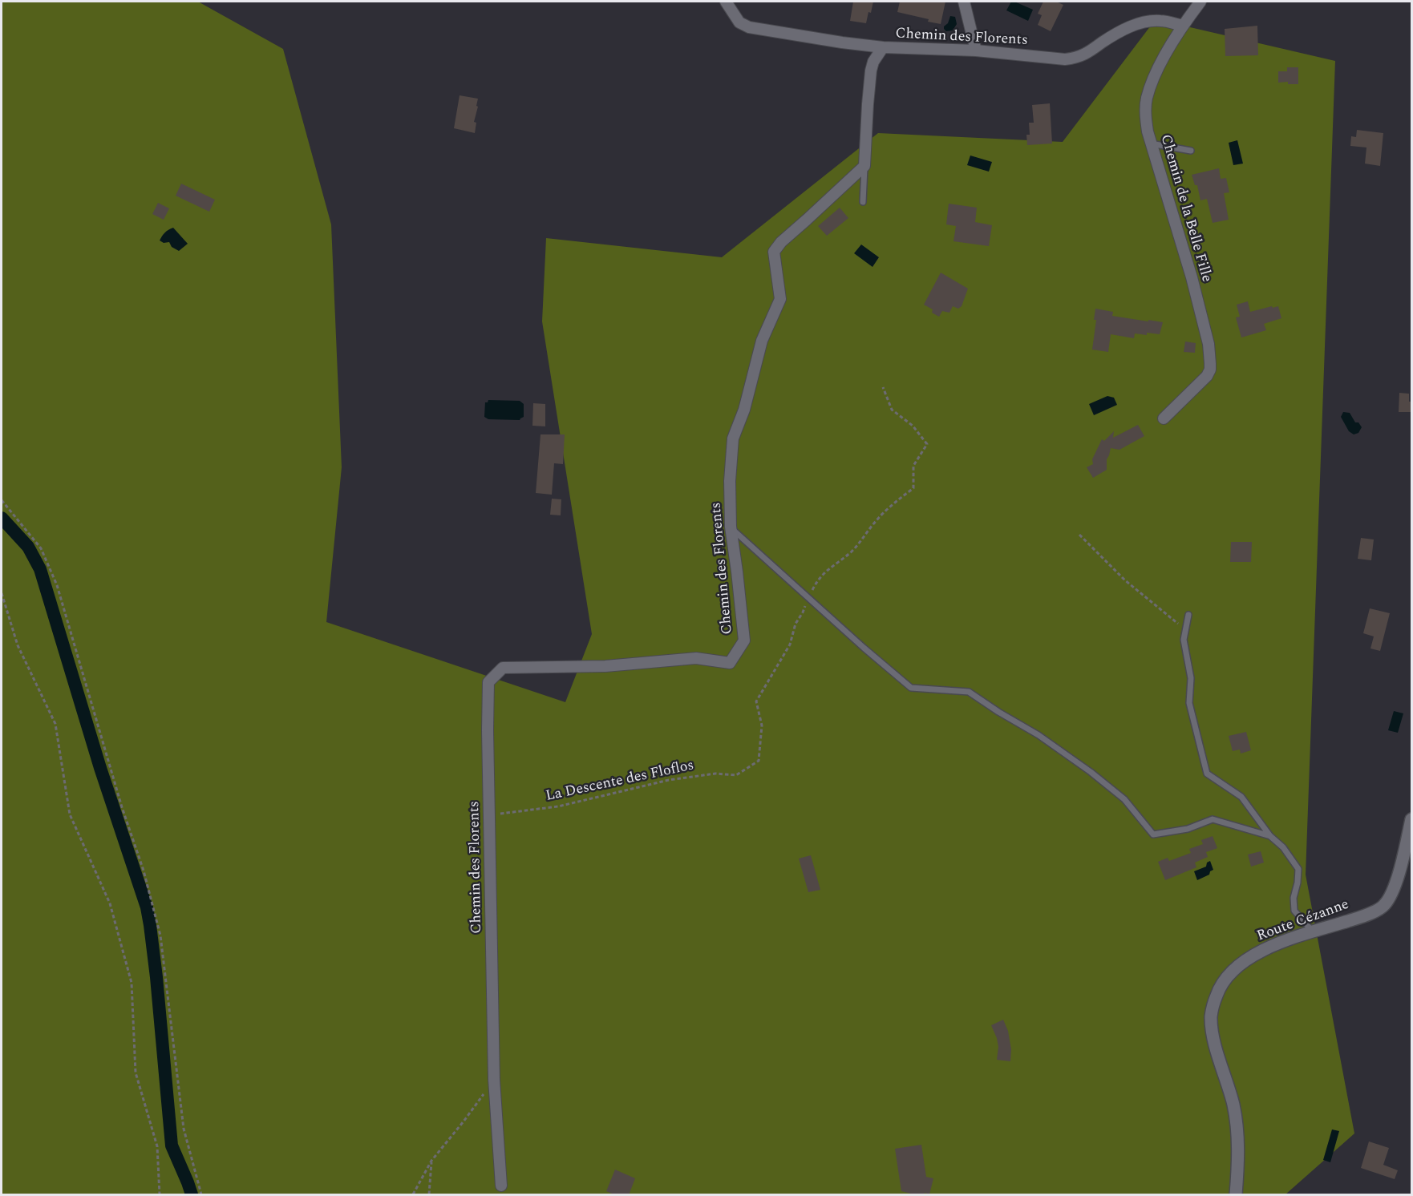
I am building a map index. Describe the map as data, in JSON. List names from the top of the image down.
{
  "streets": {
    "street": ["Chemin des Florents", "Chemin de la Belle Fille", "Route Cézanne"],
    "path": ["La Descente des Floflos"]
  },
  "crossings": [
    ["Chemin des Florents", "Chemin de la Belle Fille"],
    ["Chemin des Florents", "La Descente des Floflos"]
  ]
}
